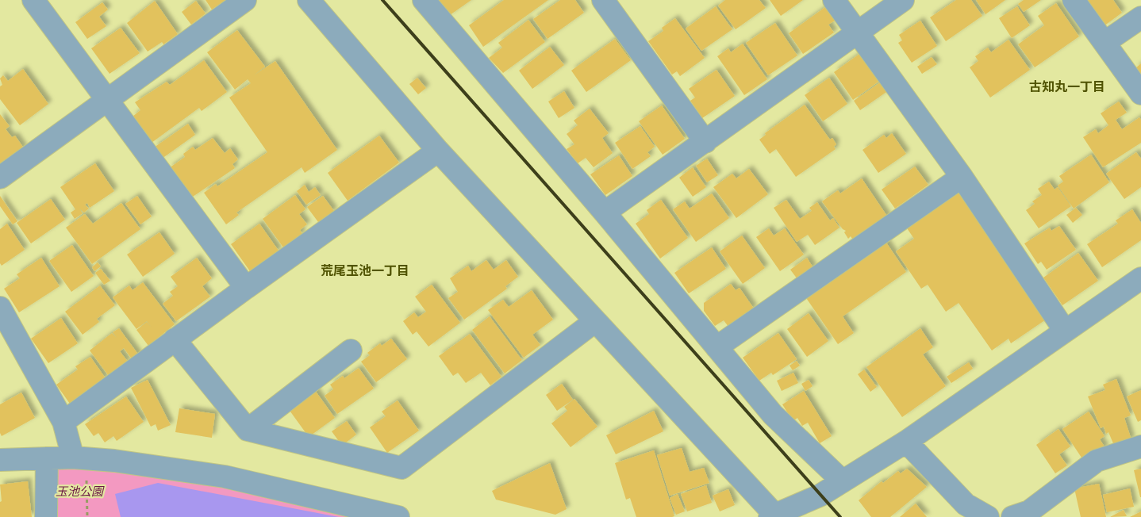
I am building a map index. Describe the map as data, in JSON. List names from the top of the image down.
{
  "districts": ["古知丸一丁目", "荒尾玉池一丁目"],
  "parks": ["玉池公園"]
}
